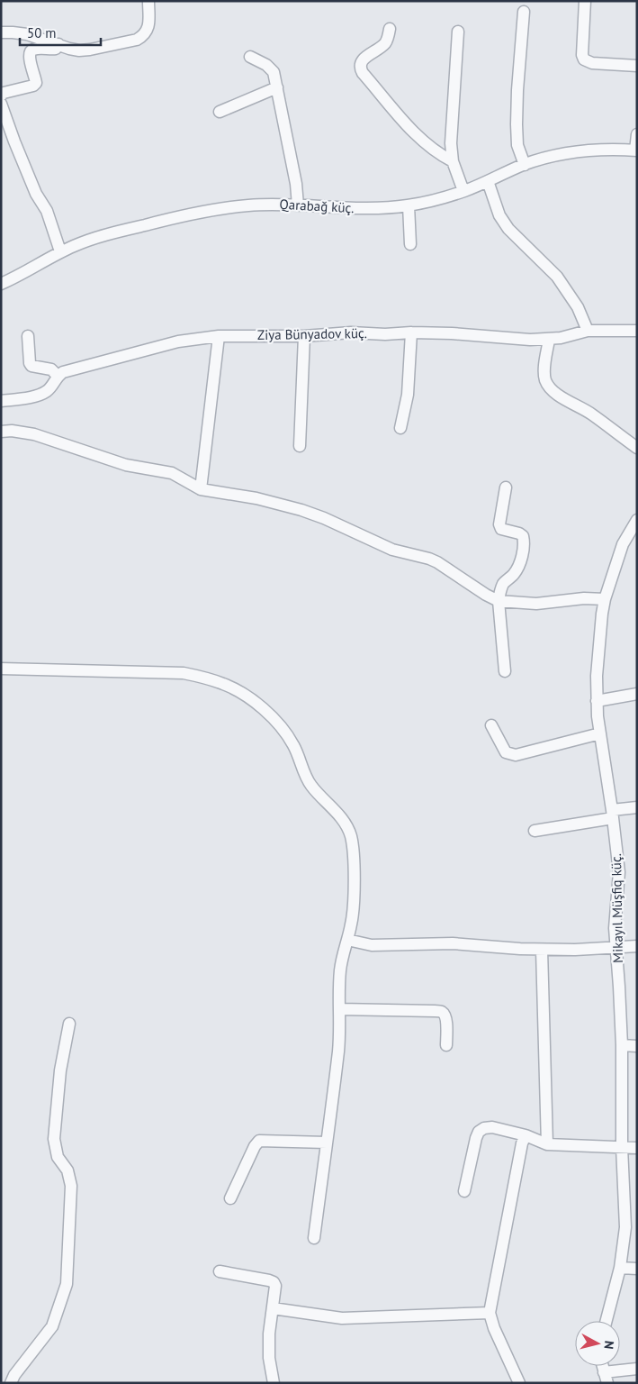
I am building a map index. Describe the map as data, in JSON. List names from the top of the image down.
{
  "streets": {
    "street": ["Qarabağ küç.", "Ziya Bünyadov küç.", "Mikayıl Müşfiq küç."]
  },
  "scale_bar": "50 m",
  "north": "right"
}
